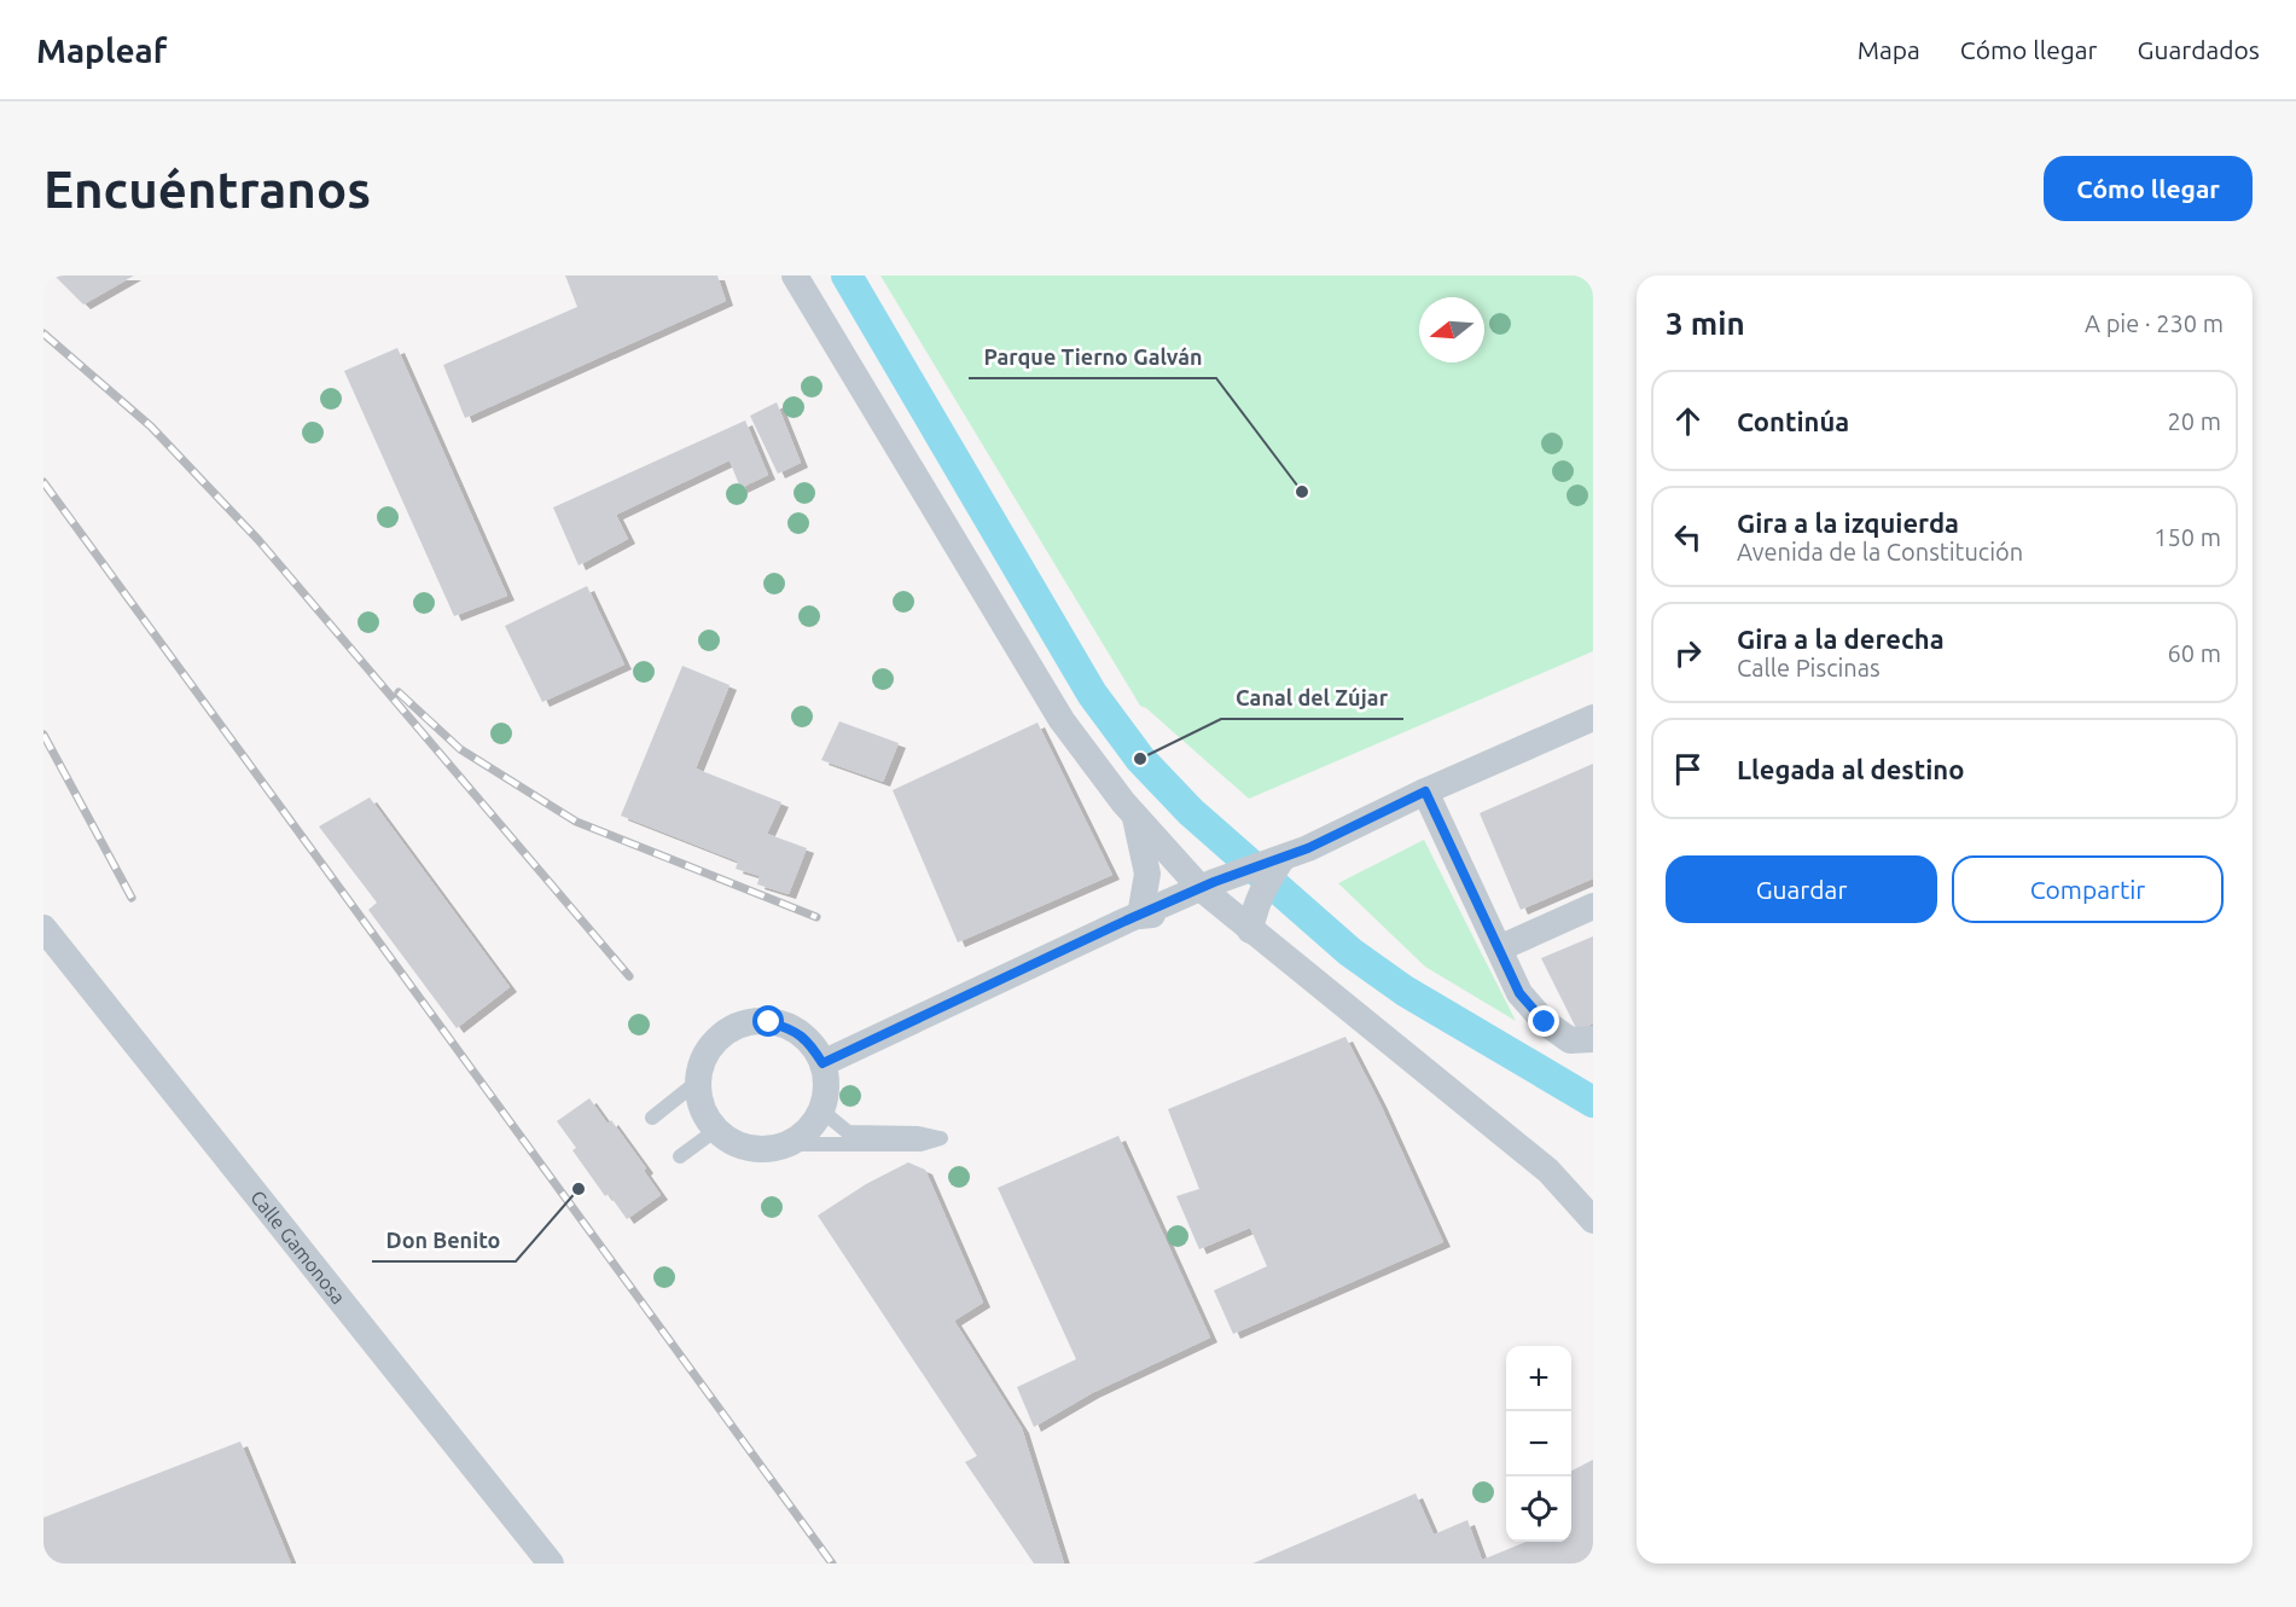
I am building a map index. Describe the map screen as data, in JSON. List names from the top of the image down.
{
  "streets": {
    "street": ["Calle Gamonosa"]
  },
  "places": ["Parque Tierno Galván", "Canal del Zújar", "Don Benito"],
  "north": "left",
  "page": {
    "header": "Mapleaf",
    "nav": ["Mapa", "Cómo llegar", "Guardados"],
    "buttons": [
      "Cómo llegar",
      ["Guardar", "Compartir"]
    ],
    "title": "Encuéntranos",
    "heading": ["3 min", "A pie · 230 m"],
    "list": [
      ["Continúa", "20 m"],
      ["Gira a la izquierda", "Avenida de la Constitución", "150 m"],
      ["Gira a la derecha", "Calle Piscinas", "60 m"],
      "Llegada al destino"
    ],
    "map_buttons": ["+", "−"]
  }
}
